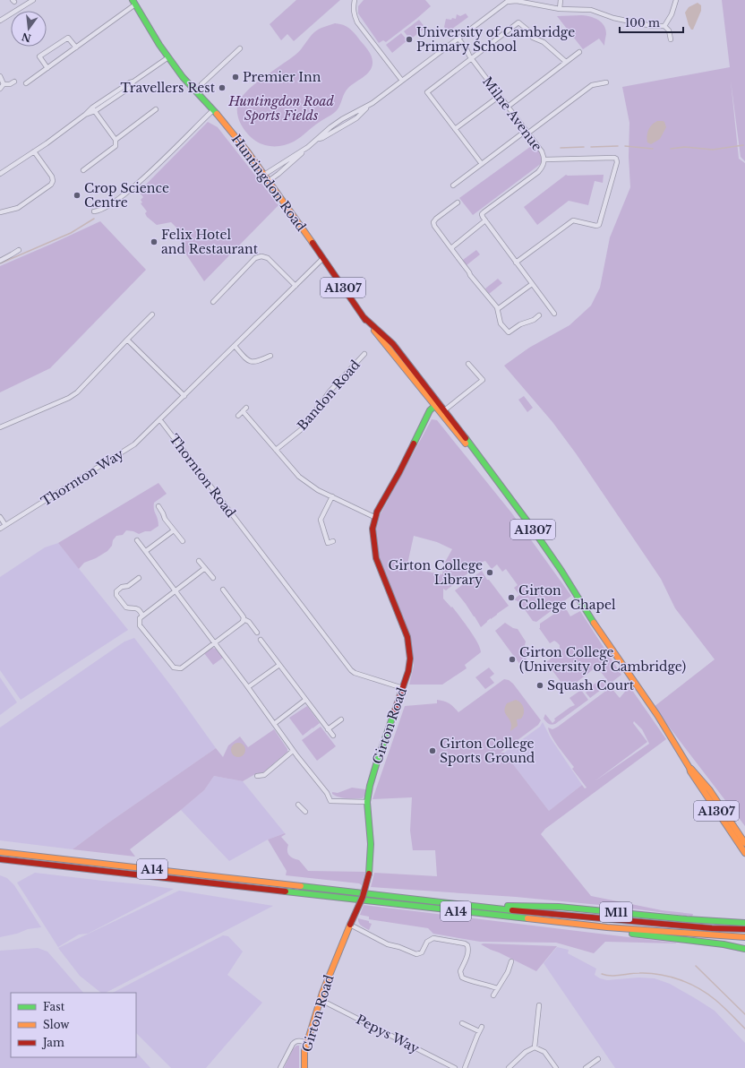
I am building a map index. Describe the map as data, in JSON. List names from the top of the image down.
{
  "streets": {
    "main road": [
      "Huntingdon Road",
      "A1307",
      "Girton Road",
      "A14",
      "M11"
    ],
    "street": [
      "Milne Avenue",
      "Bandon Road",
      "Thornton Road",
      "Thornton Way",
      "Pepys Way"
    ]
  },
  "crossings": [
    ["Huntingdon Road", "Girton Road"],
    ["Thornton Road", "Thornton Way"],
    ["Thornton Road", "Girton Road"],
    ["Girton Road", "Pepys Way"],
    ["A14", "M11"]
  ],
  "parks": ["Huntingdon Road Sports Fields"],
  "places": [
    "University of Cambridge Primary School",
    "Premier Inn",
    "Travellers Rest",
    "Crop Science Centre",
    "Felix Hotel and Restaurant",
    "Girton College Library",
    "Girton College Chapel",
    "Girton College (University of Cambridge)",
    "Squash Court",
    "Girton College Sports Ground"
  ],
  "legend": ["Fast", "Slow", "Jam"],
  "scale_bar": "100 m",
  "north": "bottom"
}
